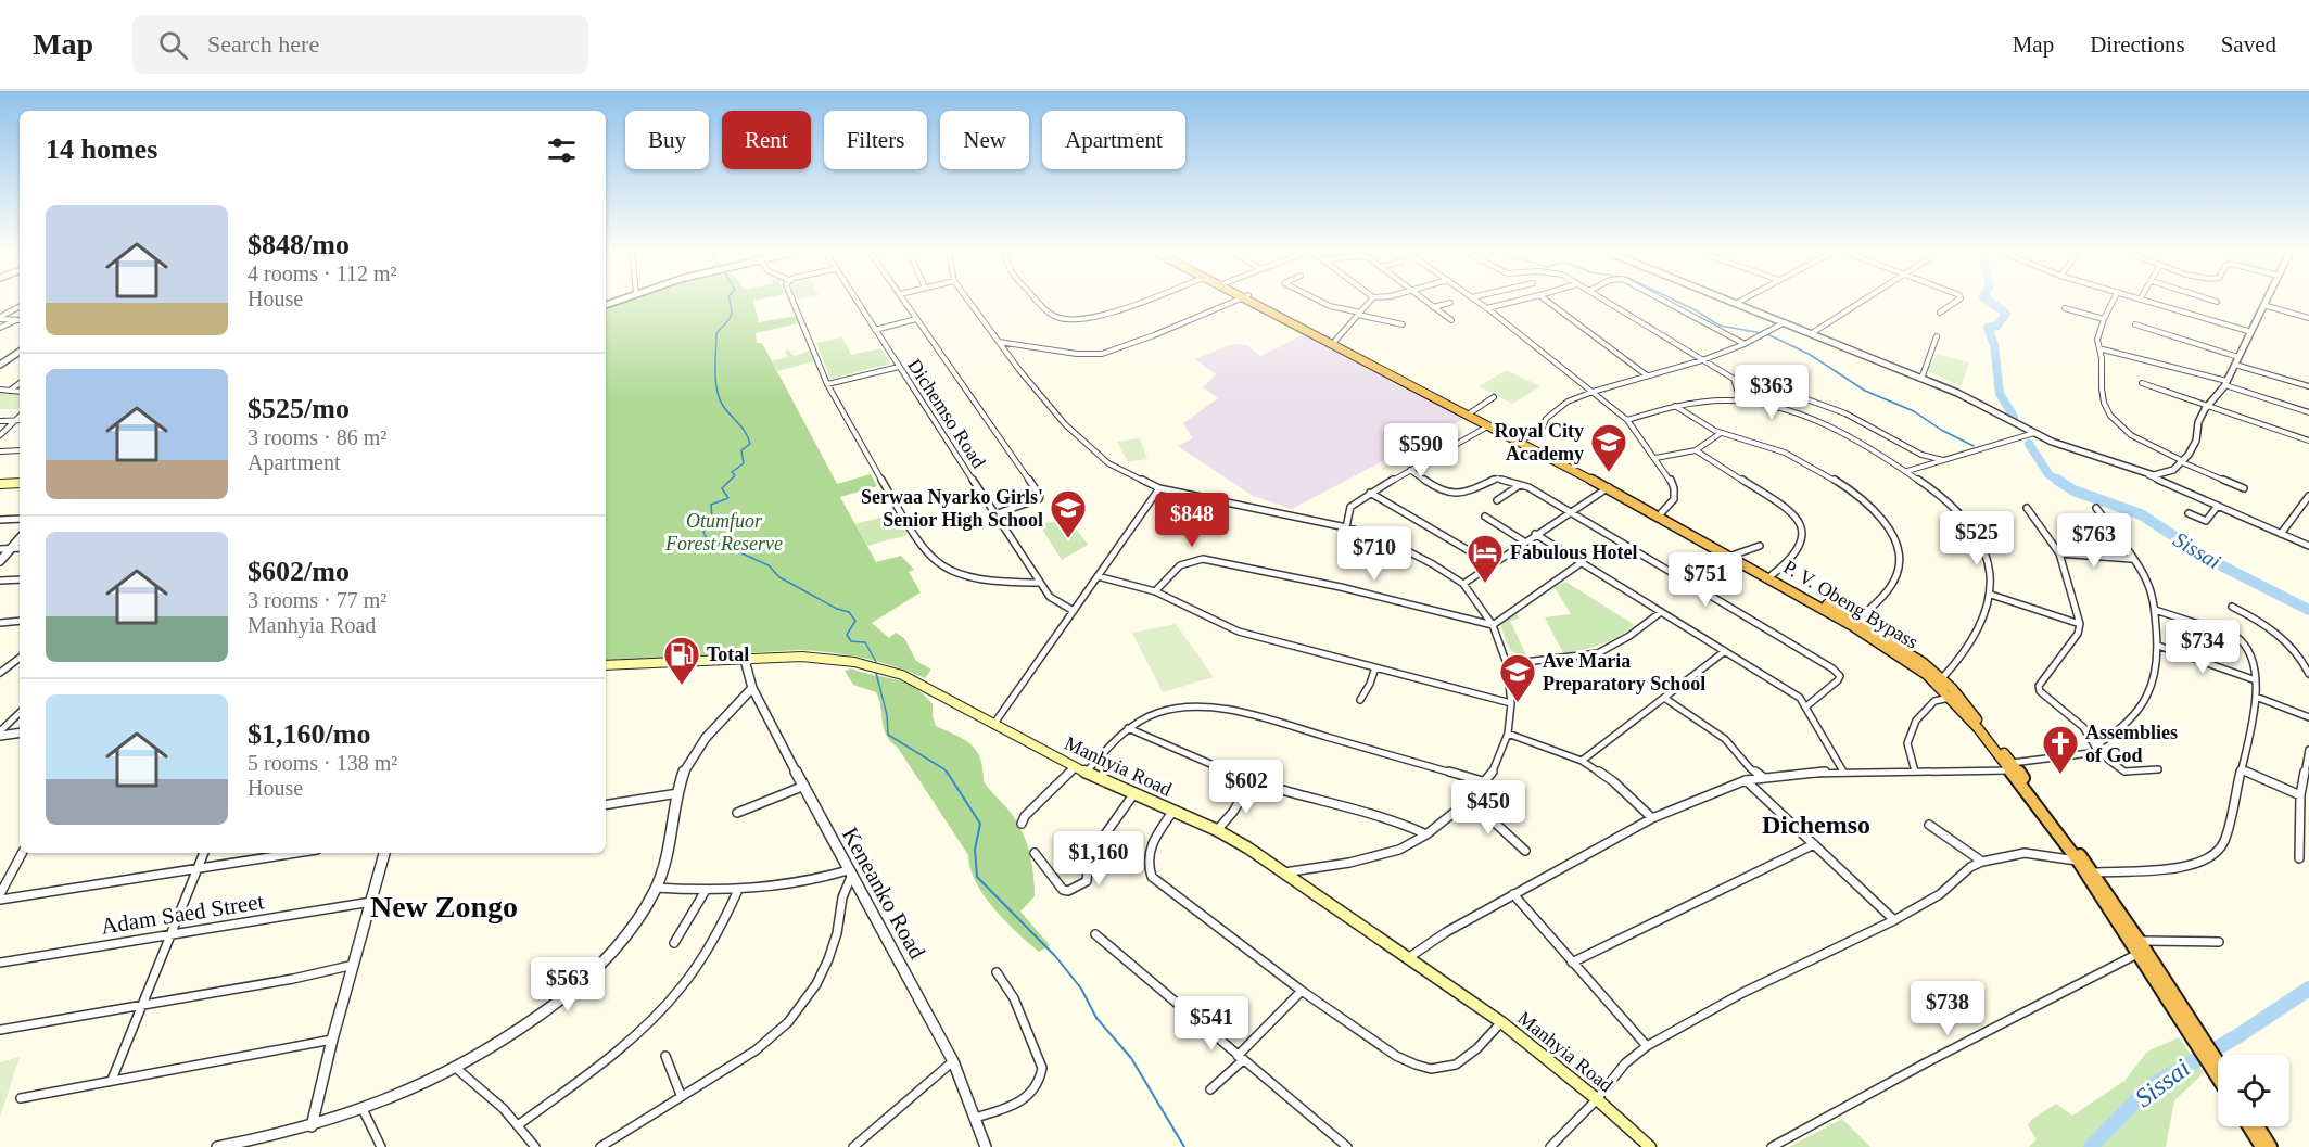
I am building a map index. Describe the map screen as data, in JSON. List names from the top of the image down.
{
  "streets": {
    "highway": ["P. V. Obeng Bypass"],
    "main road": ["Manhyia Road"],
    "street": ["Dichemso Road", "Keneanko Road", "Adam Saed Street"]
  },
  "crossings": [
    ["Manhyia Road", "Keneanko Road"]
  ],
  "districts": ["Dichemso", "New Zongo"],
  "water": ["Sissai"],
  "parks": ["Otumfuor Forest Reserve"],
  "places": {
    "school or university": ["Royal City Academy", "Serwaa Nyarko Girls' Senior High School", "Ave Maria Preparatory School"],
    "hotel": ["Fabulous Hotel"],
    "fuel station": ["Total"],
    "church": ["Assemblies of God"]
  },
  "page": {
    "header": "Map",
    "search": "Search here",
    "nav": ["Map", "Directions", "Saved"],
    "chip": [
      "Buy",
      "Rent",
      "Filters",
      "New",
      "Apartment"
    ],
    "heading": "14 homes",
    "list": [
      {
        "name": "$848/mo",
        "note": "4 rooms · 112 m² · House"
      },
      {
        "name": "$525/mo",
        "note": "3 rooms · 86 m² · Apartment"
      },
      {
        "name": "$602/mo",
        "note": "3 rooms · 77 m² · Manhyia Road"
      },
      {
        "name": "$1,160/mo",
        "note": "5 rooms · 138 m² · House"
      }
    ],
    "price": [
      "$363",
      "$590",
      "$848",
      "$525",
      "$763",
      "$710",
      "$751",
      "$734",
      "$602",
      "$450",
      "$1,160",
      "$563",
      "$738",
      "$541"
    ]
  }
}
